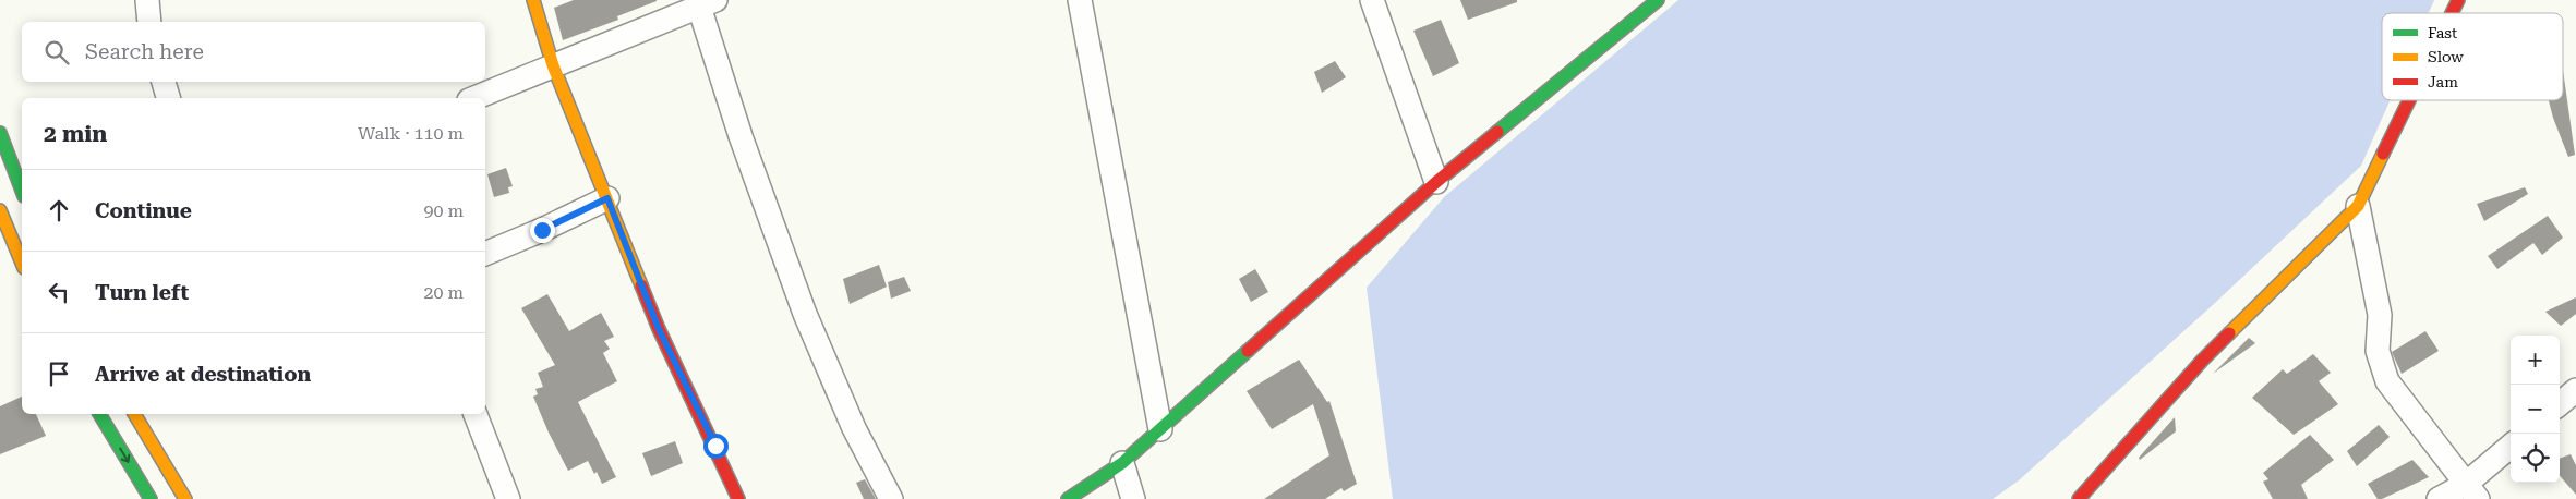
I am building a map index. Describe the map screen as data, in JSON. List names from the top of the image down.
{
  "legend": ["Fast", "Slow", "Jam"],
  "page": {
    "search": "Search here",
    "heading": ["2 min", "Walk · 110 m"],
    "list": [
      ["Continue", "90 m"],
      ["Turn left", "20 m"],
      "Arrive at destination"
    ],
    "map_buttons": ["+", "−"]
  }
}
